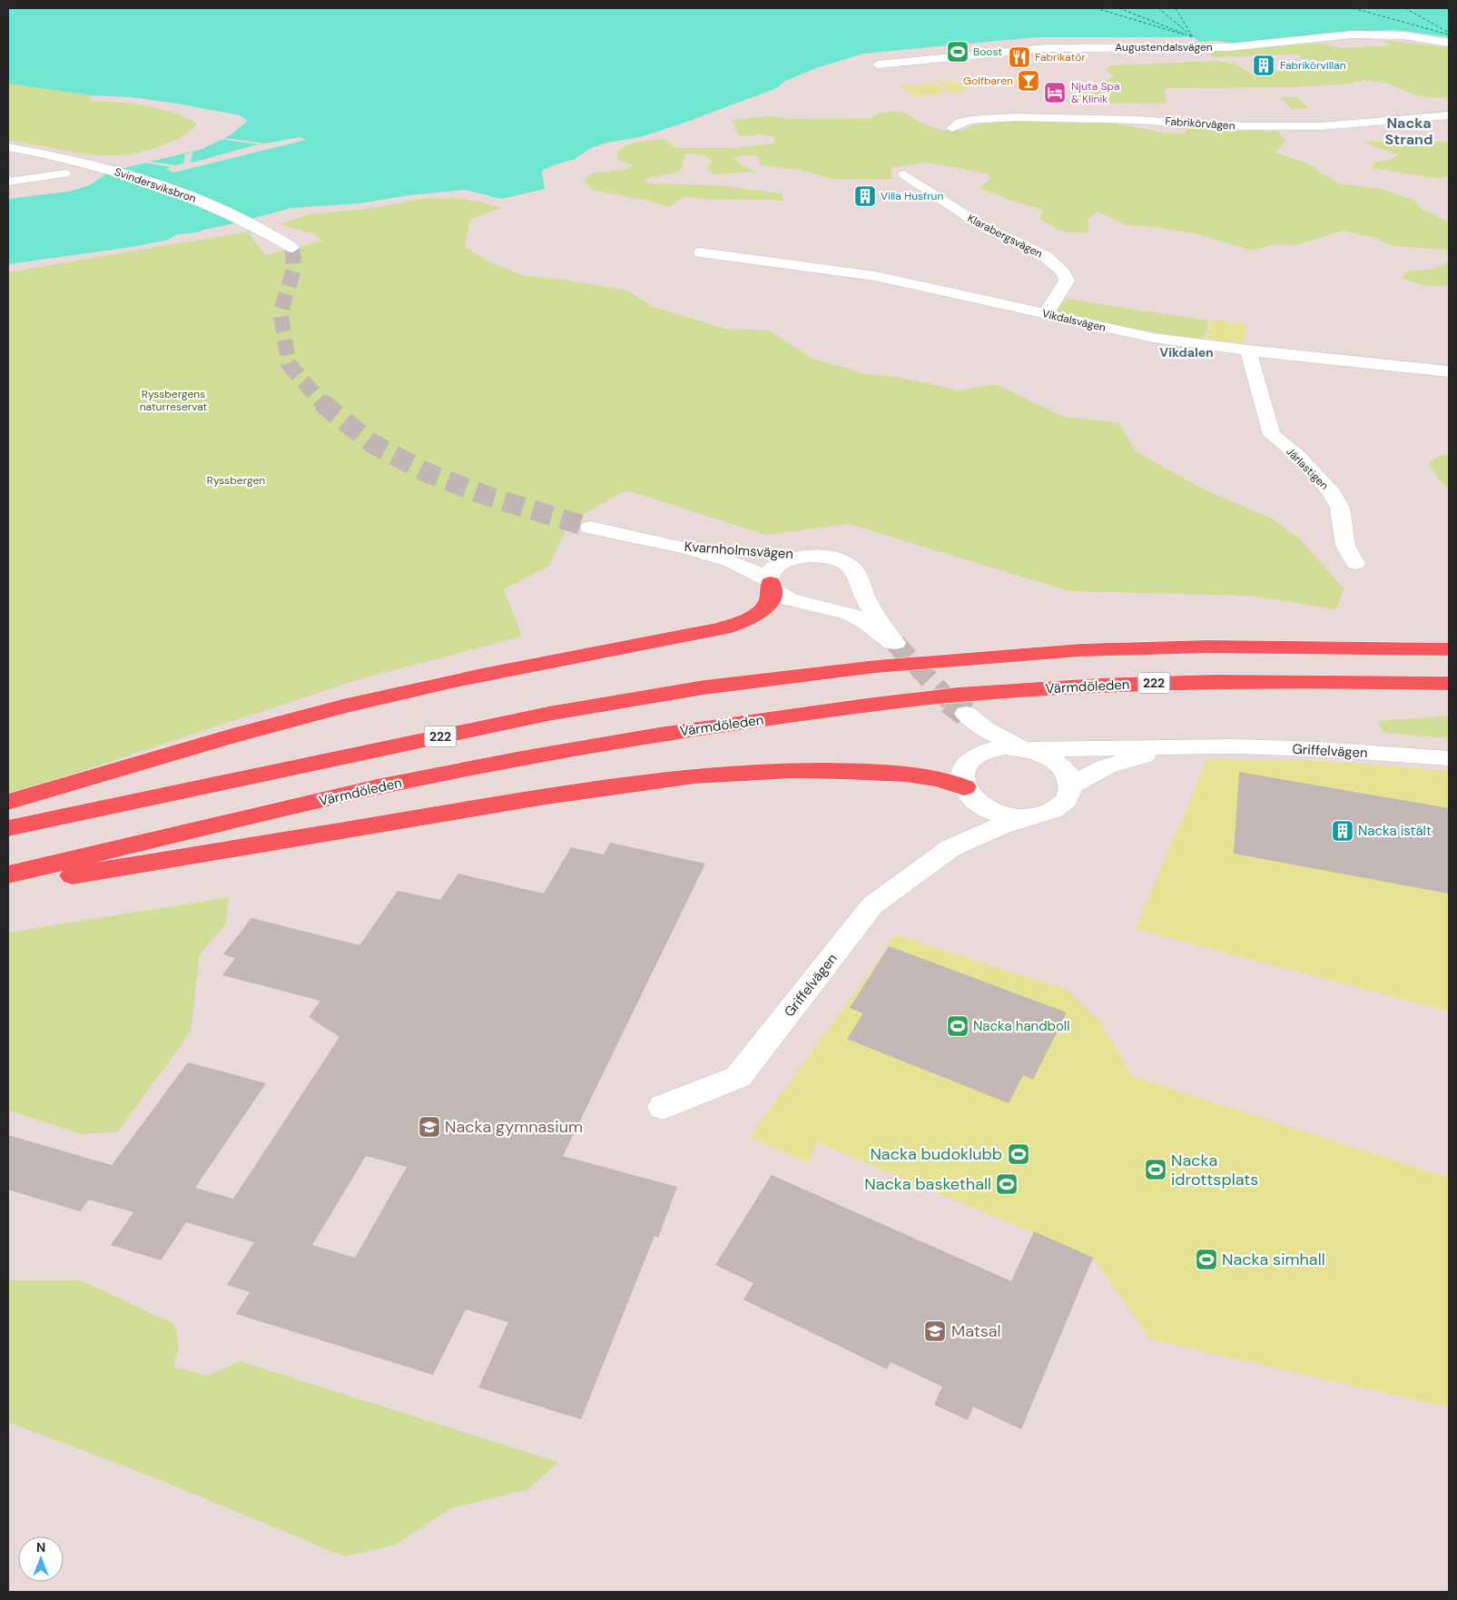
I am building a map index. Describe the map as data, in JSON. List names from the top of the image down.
{
  "streets": {
    "highway": ["222", "Värmdöleden"],
    "street": [
      "Augustendalsvägen",
      "Fabrikörvägen",
      "Svindersviksbron",
      "Klarabergsvägen",
      "Vikdalsvägen",
      "Järlastigen",
      "Kvarnholmsvägen",
      "Griffelvägen"
    ]
  },
  "crossings": [
    ["Klarabergsvägen", "Vikdalsvägen"],
    ["Vikdalsvägen", "Järlastigen"]
  ],
  "districts": ["Nacka Strand", "Vikdalen"],
  "parks": ["Ryssbergens naturreservat", "Ryssbergen"],
  "places": {
    "sports": [
      "Boost",
      "Nacka handboll",
      "Nacka budoklubb",
      "Nacka idrottsplats",
      "Nacka baskethall",
      "Nacka simhall"
    ],
    "restaurant": ["Fabrikatör"],
    "building": ["Fabrikörvillan", "Villa Husfrun", "Nacka istält"],
    "bar": ["Golfbaren"],
    "hotel": ["Njuta Spa & Klinik"],
    "school or university": ["Nacka gymnasium", "Matsal"]
  },
  "north": "top"
}
